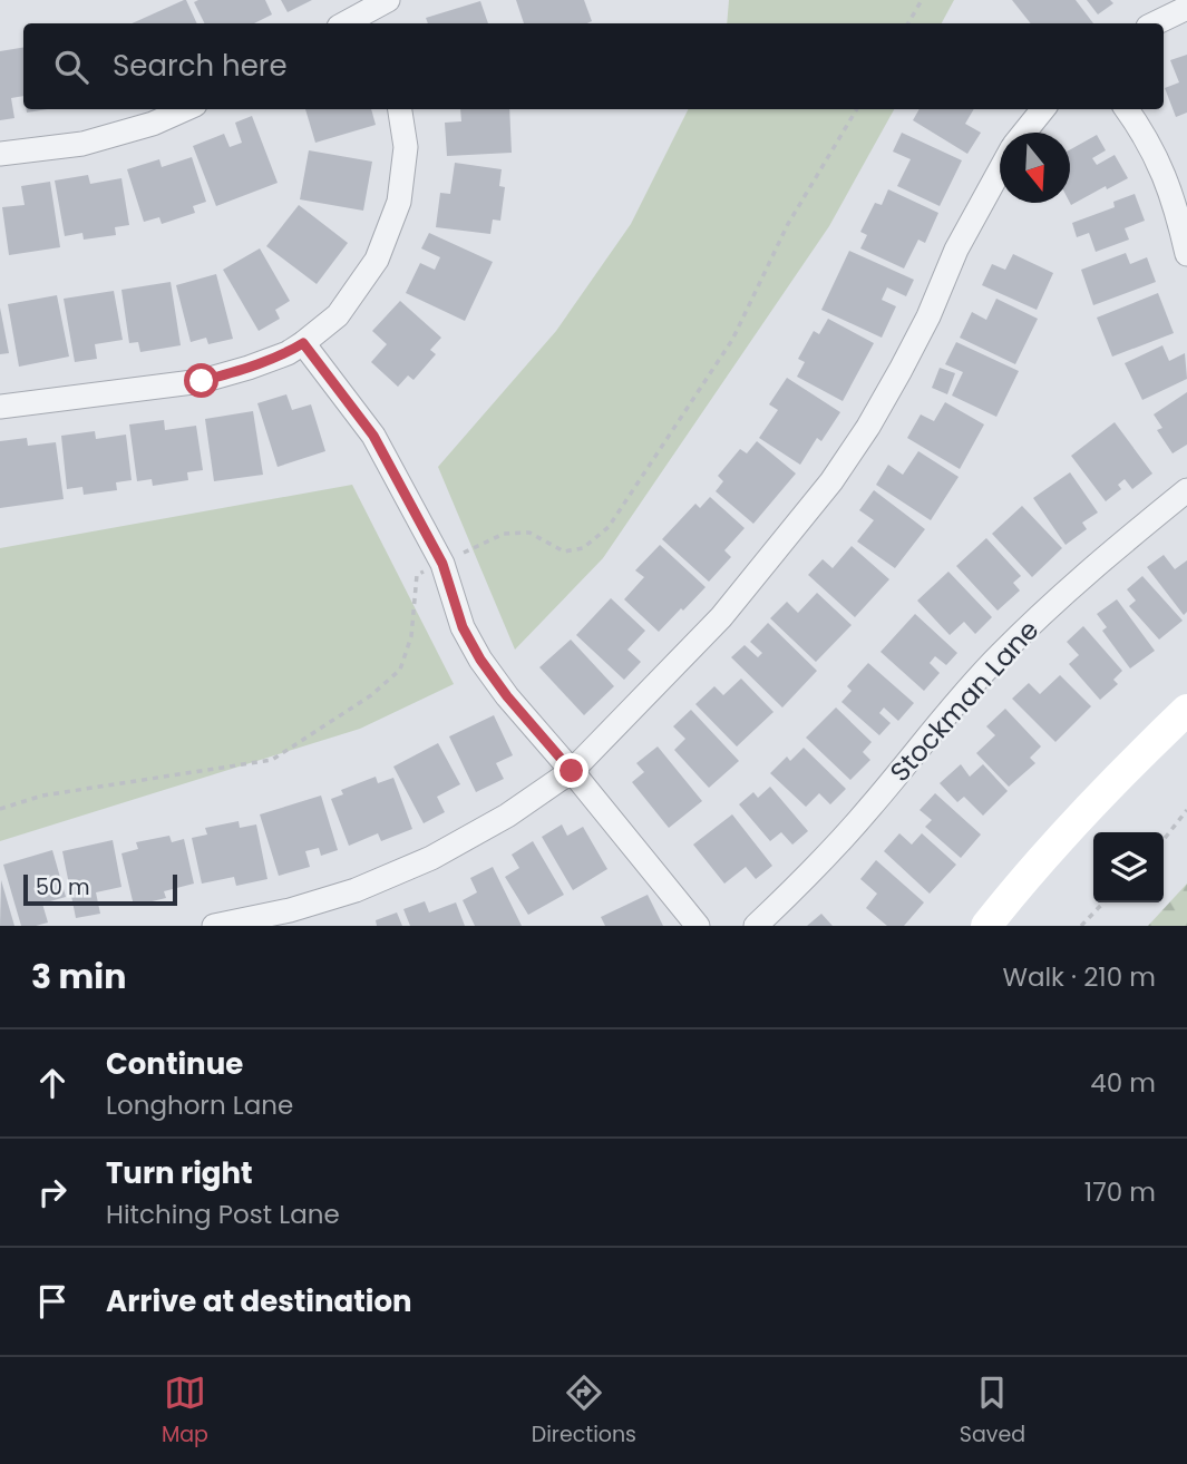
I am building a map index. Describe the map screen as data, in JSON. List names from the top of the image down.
{
  "streets": {
    "street": ["Stockman Lane"]
  },
  "scale_bar": "50 m",
  "north": "bottom",
  "page": {
    "search": "Search here",
    "scale": "50 m",
    "heading": ["3 min", "Walk · 210 m"],
    "list": [
      ["Continue", "Longhorn Lane", "40 m"],
      ["Turn right", "Hitching Post Lane", "170 m"],
      "Arrive at destination"
    ],
    "nav": ["Map", "Directions", "Saved"]
  }
}
